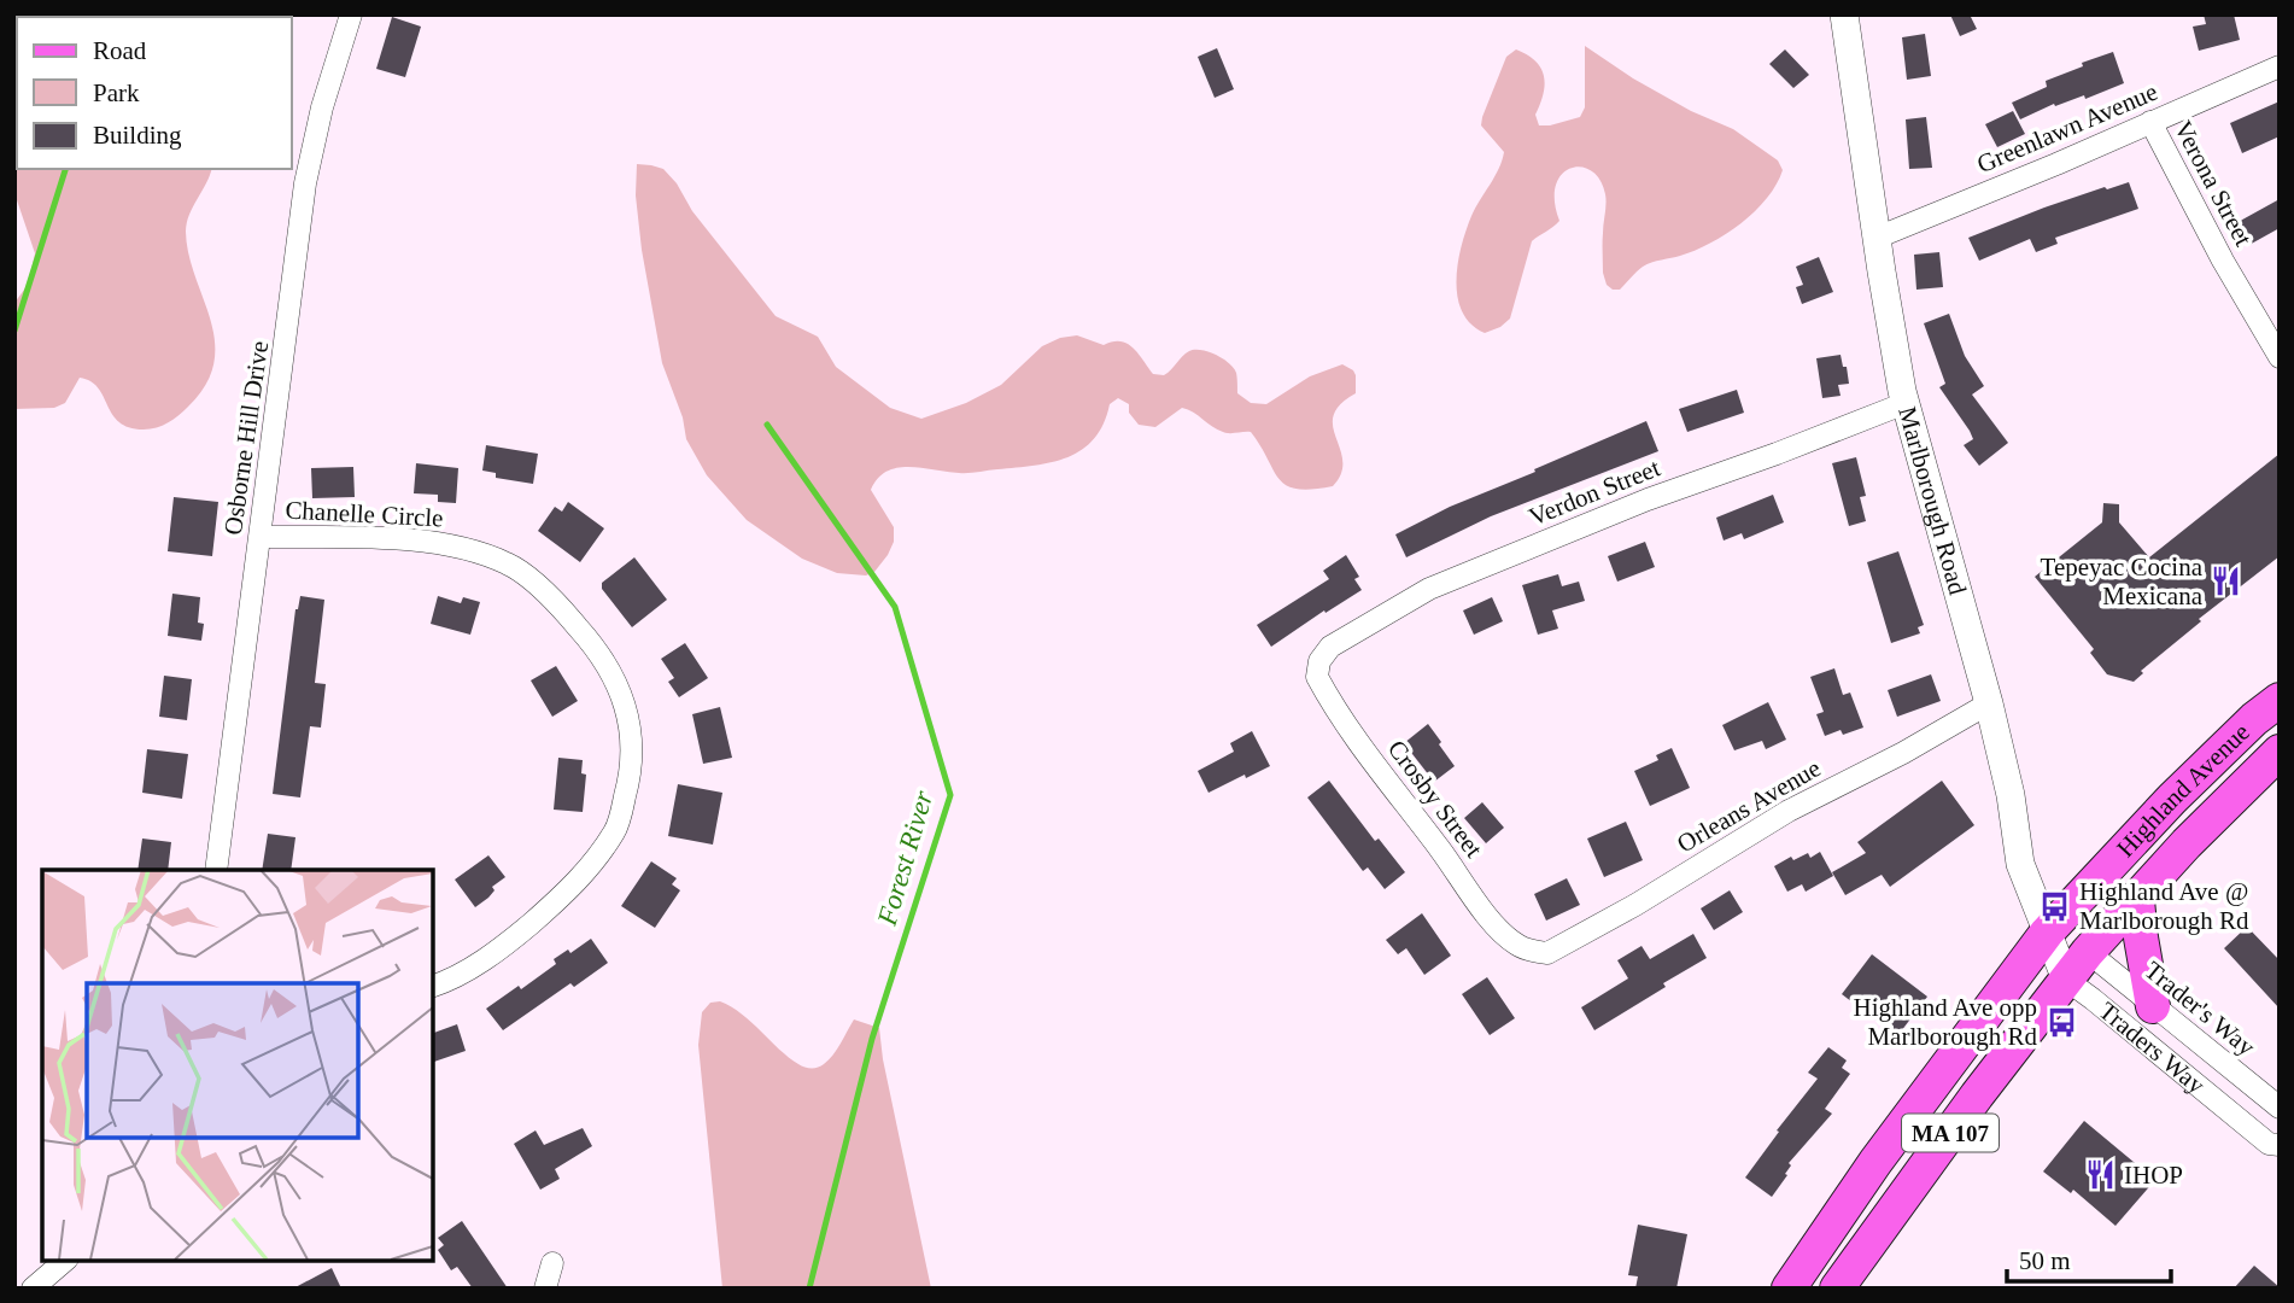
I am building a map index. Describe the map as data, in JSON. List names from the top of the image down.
{
  "streets": {
    "main road": ["Highland Avenue", "MA 107"],
    "street": [
      "Greenlawn Avenue",
      "Verona Street",
      "Osborne Hill Drive",
      "Verdon Street",
      "Marlborough Road",
      "Chanelle Circle",
      "Crosby Street",
      "Orleans Avenue",
      "Trader's Way",
      "Traders Way"
    ]
  },
  "crossings": [
    ["Greenlawn Avenue", "Verona Street"],
    ["Greenlawn Avenue", "Marlborough Road"],
    ["Osborne Hill Drive", "Chanelle Circle"],
    ["Verdon Street", "Marlborough Road"],
    ["Verdon Street", "Crosby Street"],
    ["Marlborough Road", "Highland Avenue"],
    ["Marlborough Road", "Orleans Avenue"],
    ["Highland Avenue", "Trader's Way"],
    ["Highland Avenue", "Traders Way"],
    ["Crosby Street", "Orleans Avenue"]
  ],
  "water": ["Forest River"],
  "places": {
    "restaurant": ["Tepeyac Cocina Mexicana", "IHOP"],
    "bus stop": ["Highland Ave @ Marlborough Rd", "Highland Ave opp Marlborough Rd"]
  },
  "legend": ["Road", "Park", "Building"],
  "scale_bar": "50 m"
}
